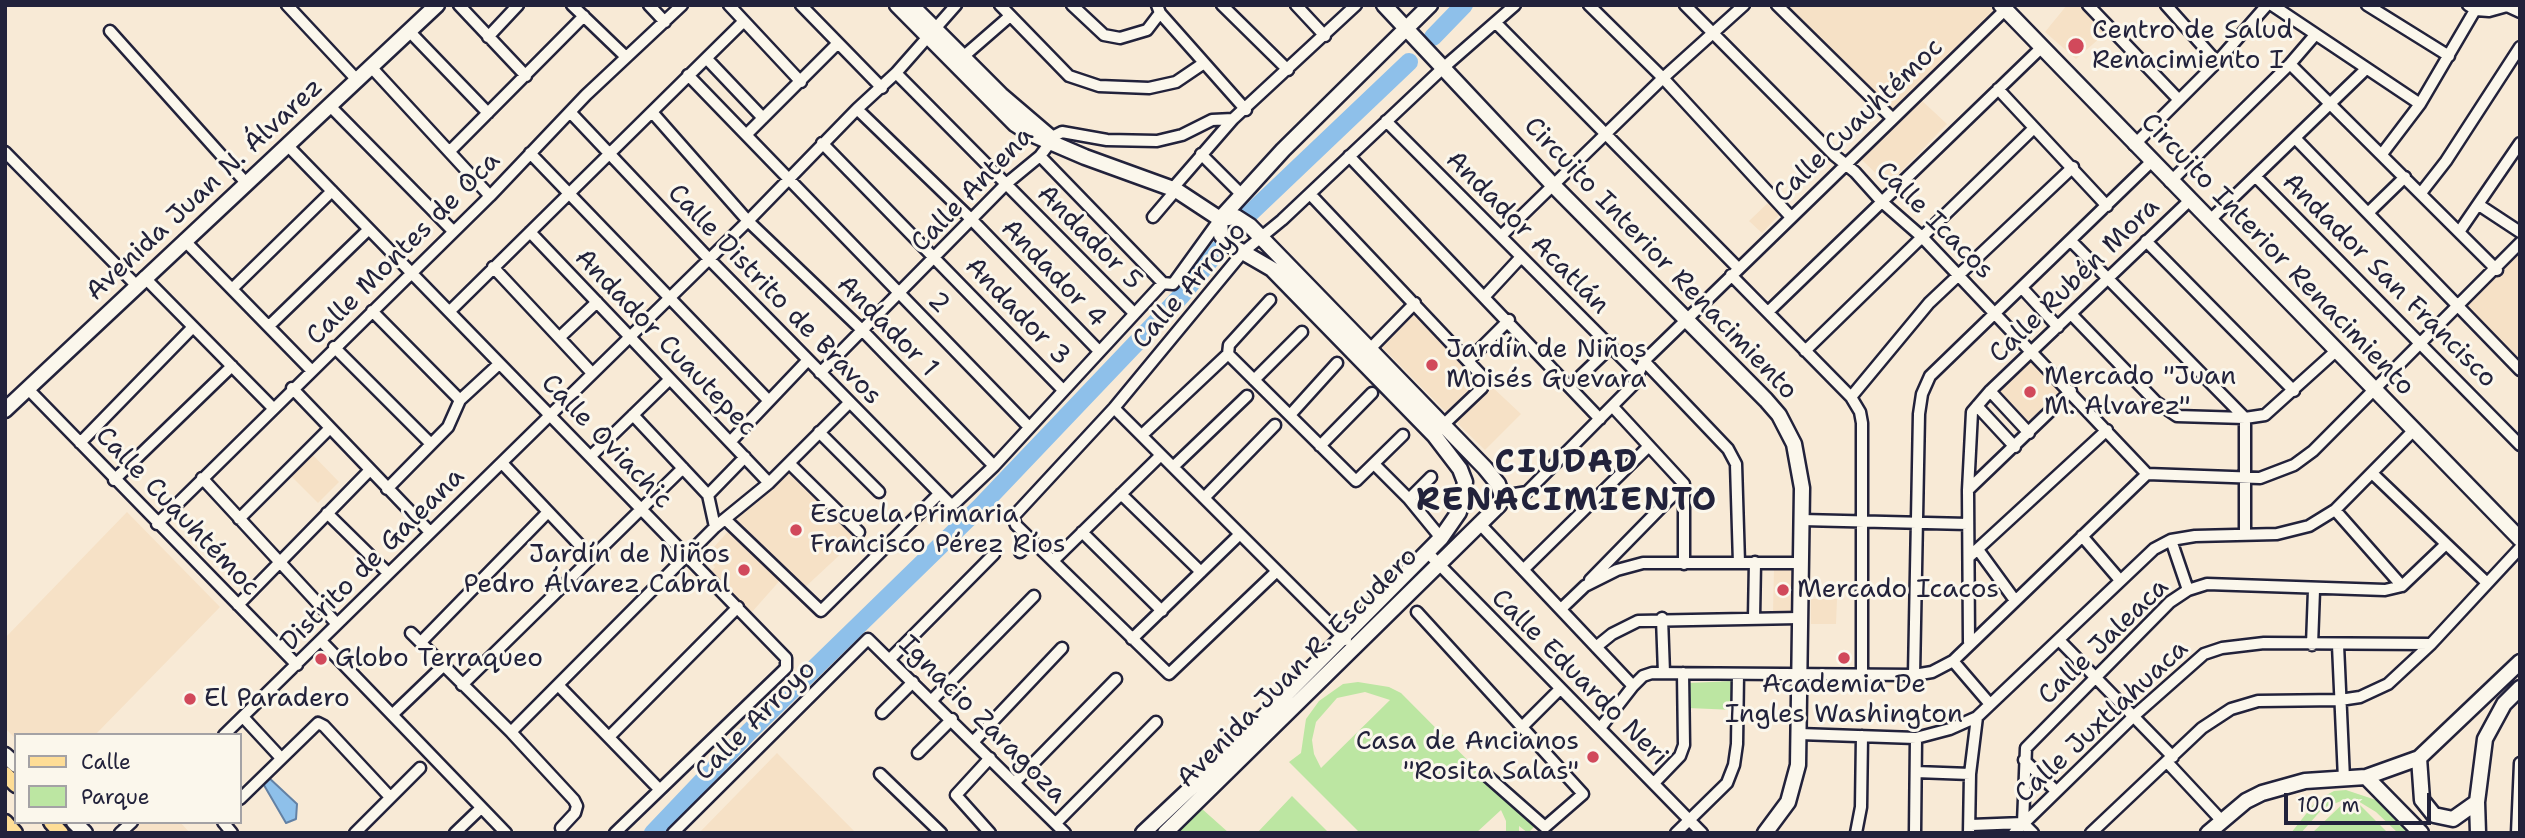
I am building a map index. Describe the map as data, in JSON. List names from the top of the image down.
{
  "streets": {
    "main road": ["Avenida Juan N. Álvarez", "Circuito Interior Renacimiento", "Avenida Juan R. Escudero"],
    "street": [
      "Calle Cuauhtémoc",
      "Calle Antena",
      "Calle Icacos",
      "Andador Acatlán",
      "Andador 5",
      "Calle Montes de Oca",
      "Andador 4",
      "Calle Rubén Mora",
      "Andador San Francisco",
      "Calle Arroyo",
      "Calle Distrito de Bravos",
      "2",
      "Andador 3",
      "Andador 1",
      "Andador Cuautepec",
      "Calle Oviachic",
      "Distrito de Galeana",
      "Calle Jaleaca",
      "Calle Eduardo Neri",
      "Ignacio Zaragoza",
      "Calle Juxtlahuaca"
    ]
  },
  "crossings": [
    ["Calle Cuauhtémoc", "Avenida Juan N. Álvarez"],
    ["Calle Cuauhtémoc", "Calle Icacos"],
    ["Calle Cuauhtémoc", "Calle Montes de Oca"],
    ["Calle Cuauhtémoc", "Circuito Interior Renacimiento"],
    ["Calle Cuauhtémoc", "Distrito de Galeana"],
    ["Avenida Juan N. Álvarez", "Calle Oviachic"],
    ["Calle Antena", "Andador 5"],
    ["Calle Antena", "Andador 4"],
    ["Calle Antena", "Calle Distrito de Bravos"],
    ["Calle Antena", "2"],
    ["Calle Antena", "Andador 3"],
    ["Calle Antena", "Andador 1"],
    ["Calle Icacos", "Calle Rubén Mora"],
    ["Andador Acatlán", "Calle Arroyo"],
    ["Andador 5", "Distrito de Galeana"],
    ["Calle Montes de Oca", "Calle Distrito de Bravos"],
    ["Calle Montes de Oca", "Calle Oviachic"],
    ["Circuito Interior Renacimiento", "Calle Rubén Mora"],
    ["Circuito Interior Renacimiento", "Calle Arroyo"],
    ["Andador 4", "Distrito de Galeana"],
    ["Calle Arroyo", "Ignacio Zaragoza"],
    ["Calle Distrito de Bravos", "Andador 1"],
    ["Calle Distrito de Bravos", "Distrito de Galeana"],
    ["2", "Distrito de Galeana"],
    ["Andador 3", "Distrito de Galeana"],
    ["Andador 1", "Distrito de Galeana"],
    ["Andador Cuautepec", "Distrito de Galeana"],
    ["Calle Oviachic", "Distrito de Galeana"],
    ["Calle Jaleaca", "Calle Juxtlahuaca"],
    ["Avenida Juan R. Escudero", "Calle Eduardo Neri"]
  ],
  "districts": ["CIUDAD RENACIMIENTO"],
  "places": [
    "Centro de Salud Renacimiento I",
    "Jardín de Niños Moisés Guevara",
    "Mercado \"Juan M. Alvarez\"",
    "Escuela Primaria Francisco Pérez Ríos",
    "Jardín de Niños Pedro Álvarez Cabral",
    "Mercado Icacos",
    "Academia De Ingles Washington",
    "Globo Terraqueo",
    "El Paradero",
    "Casa de Ancianos \"Rosita Salas\""
  ],
  "legend": ["Calle", "Parque"],
  "scale_bar": "100 m"
}
